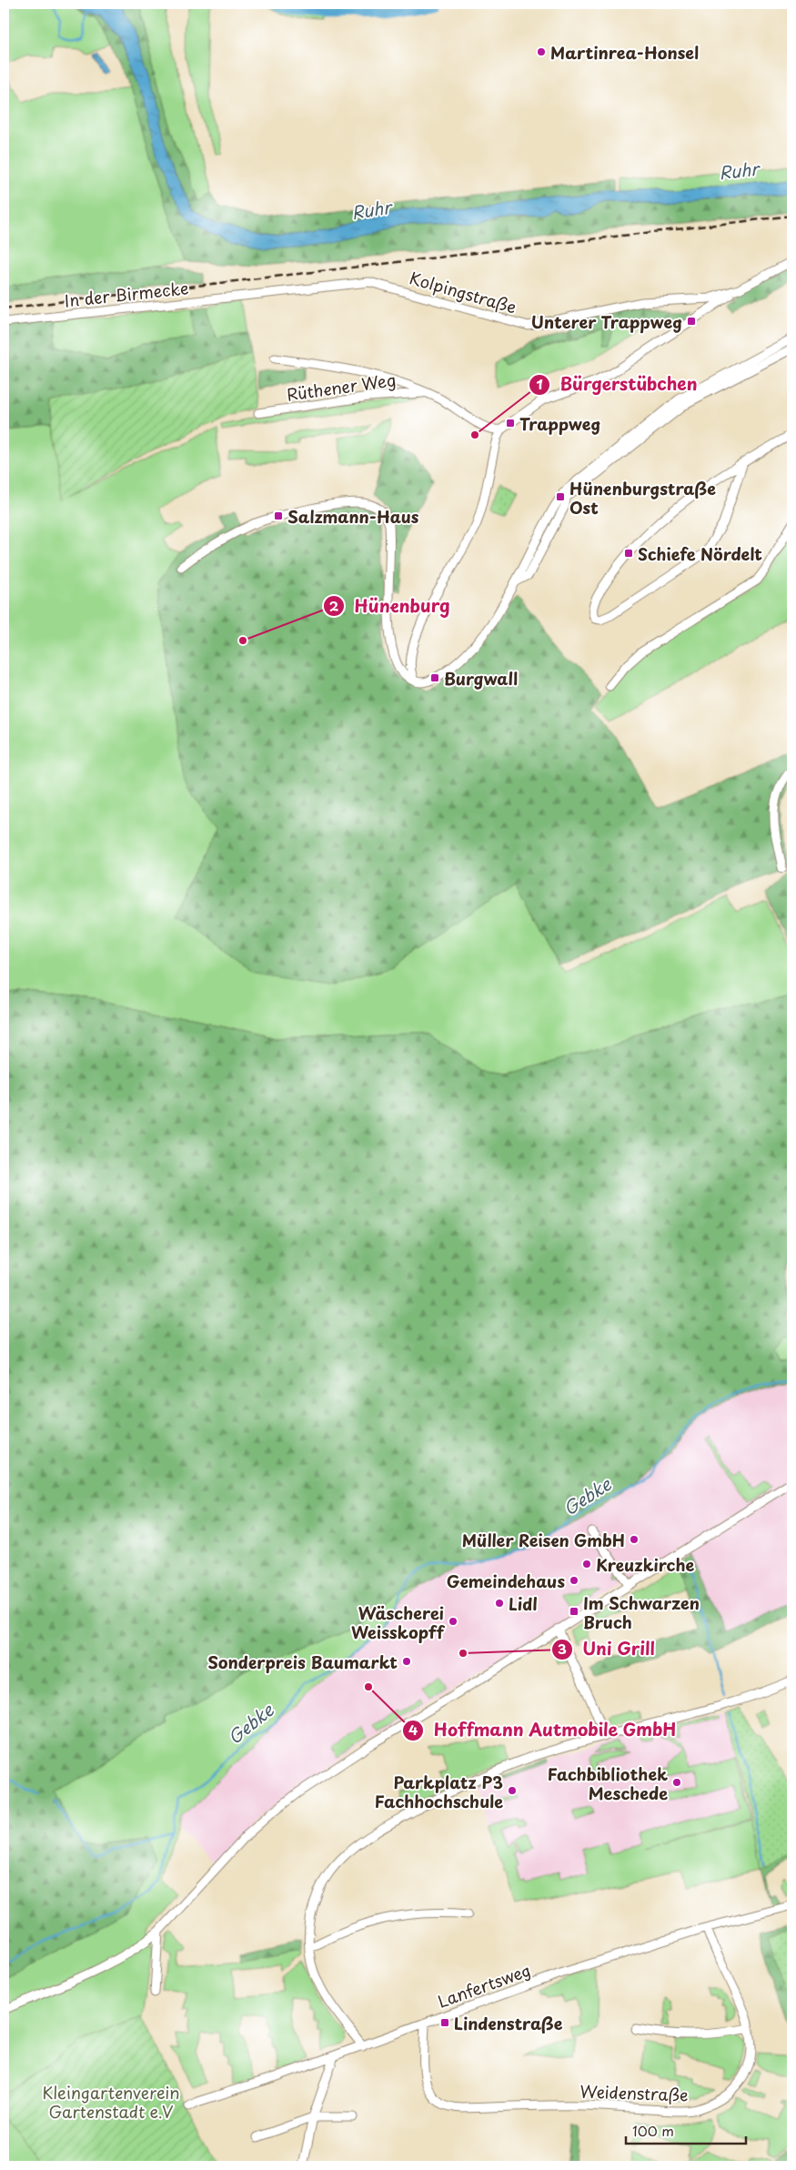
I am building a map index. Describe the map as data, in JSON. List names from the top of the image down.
{
  "streets": {
    "street": [
      "Kolpingstraße",
      "In der Birmecke",
      "Rüthener Weg",
      "Lanfertsweg",
      "Weidenstraße"
    ]
  },
  "crossings": [
    ["Kolpingstraße", "In der Birmecke"],
    ["Lanfertsweg", "Weidenstraße"]
  ],
  "water": ["Ruhr", "Gebke"],
  "parks": ["Kleingartenverein Gartenstadt e.V"],
  "places": {
    "other": [
      "Martinrea-Honsel",
      "Bürgerstübchen",
      "Hünenburg",
      "Müller Reisen GmbH",
      "Kreuzkirche",
      "Gemeindehaus",
      "Lidl",
      "Wäscherei Weisskopff",
      "Uni Grill",
      "Sonderpreis Baumarkt",
      "Hoffmann Autmobile GmbH",
      "Fachbibliothek Meschede",
      "Parkplatz P3 Fachhochschule"
    ],
    "transit": [
      "Unterer Trappweg",
      "Trappweg",
      "Hünenburgstraße Ost",
      "Salzmann-Haus",
      "Schiefe Nördelt",
      "Burgwall",
      "Im Schwarzen Bruch",
      "Lindenstraße"
    ]
  },
  "scale_bar": "100 m"
}
